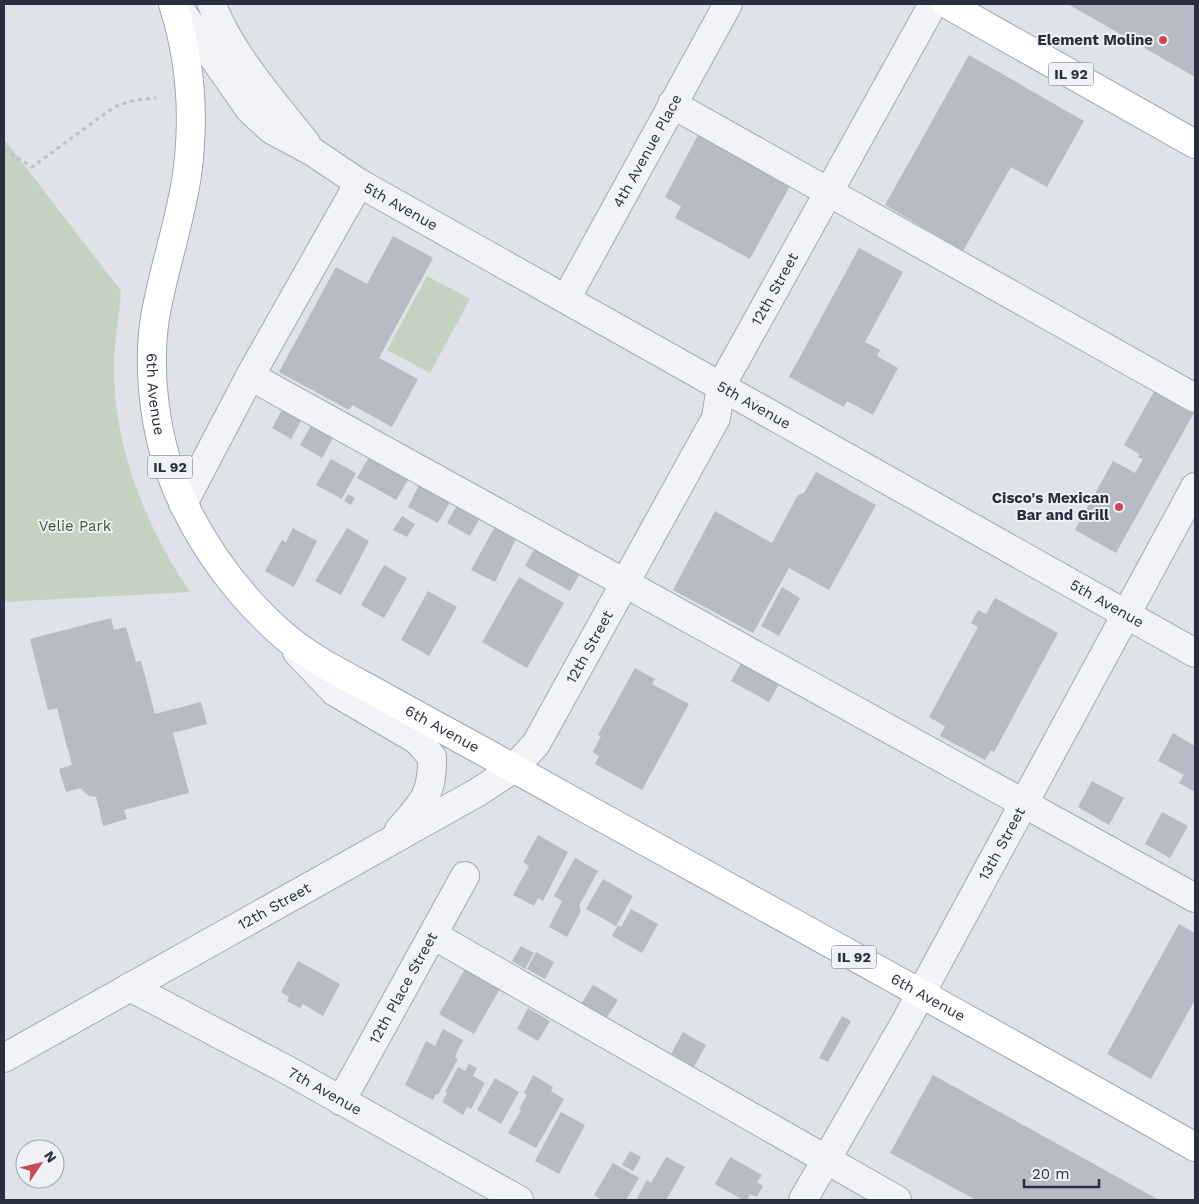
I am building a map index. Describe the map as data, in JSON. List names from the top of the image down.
{
  "streets": {
    "main road": ["IL 92", "6th Avenue"],
    "street": [
      "4th Avenue Place",
      "5th Avenue",
      "12th Street",
      "13th Street",
      "12th Place Street",
      "7th Avenue"
    ]
  },
  "crossings": [
    ["4th Avenue Place", "5th Avenue"],
    ["5th Avenue", "12th Street"],
    ["5th Avenue", "6th Avenue"],
    ["5th Avenue", "13th Street"],
    ["12th Street", "6th Avenue"],
    ["12th Street", "7th Avenue"],
    ["6th Avenue", "13th Street"],
    ["12th Place Street", "7th Avenue"]
  ],
  "parks": ["Velie Park"],
  "places": ["Element Moline", "Cisco's Mexican Bar and Grill"],
  "scale_bar": "20 m",
  "north": "top right"
}
